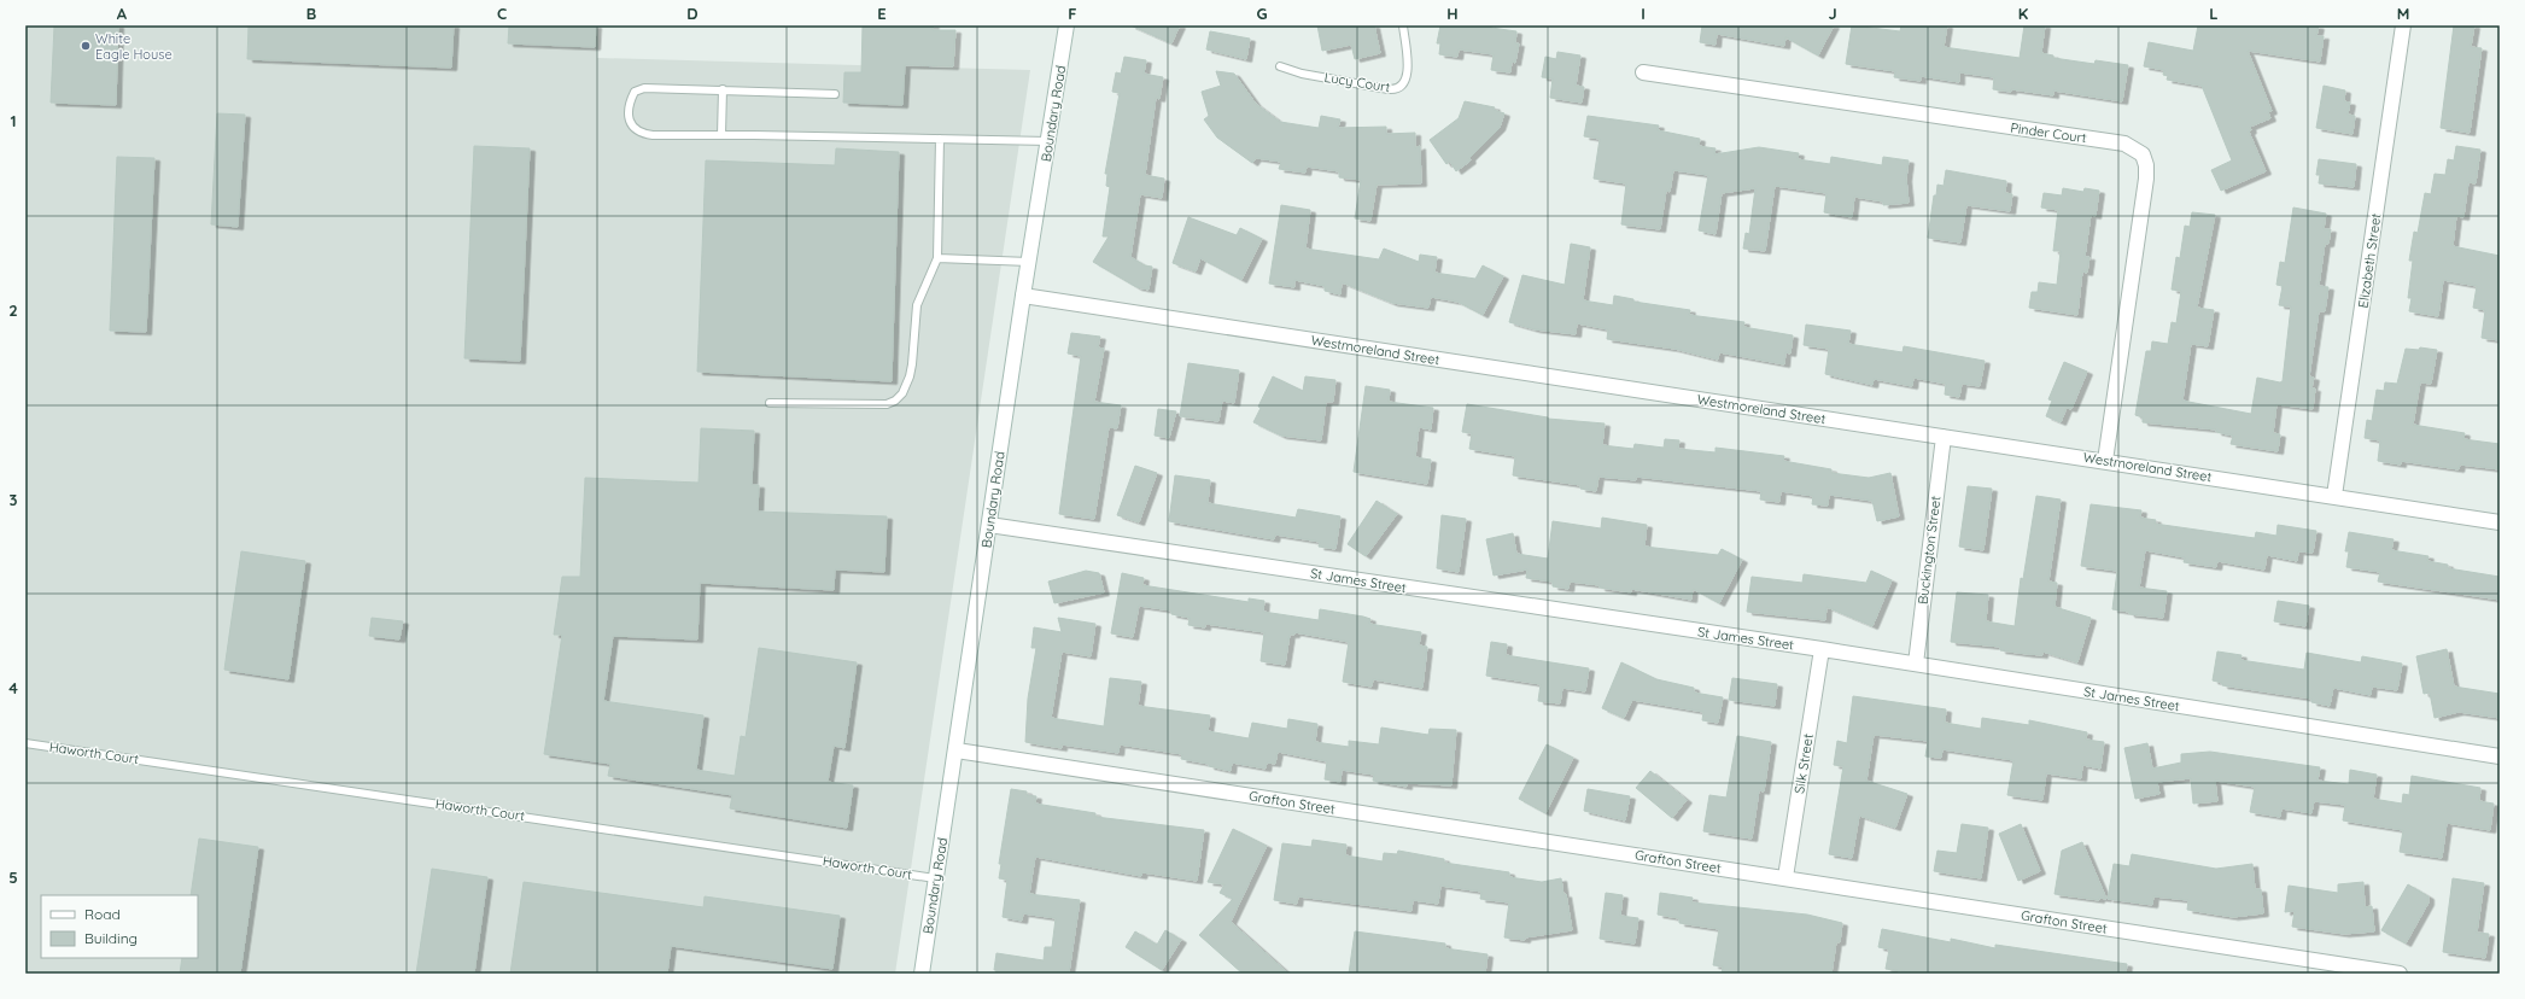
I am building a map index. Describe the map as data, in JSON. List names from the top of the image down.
{
  "streets": {
    "street": [
      "Boundary Road",
      "Pinder Court",
      "Elizabeth Street",
      "Westmoreland Street",
      "Buckington Street",
      "St James Street",
      "Silk Street",
      "Grafton Street"
    ],
    "lane": ["Lucy Court", "Haworth Court"]
  },
  "crossings": [
    ["Boundary Road", "Westmoreland Street"],
    ["Boundary Road", "St James Street"],
    ["Boundary Road", "Haworth Court"],
    ["Boundary Road", "Grafton Street"],
    ["Pinder Court", "Westmoreland Street"],
    ["Elizabeth Street", "Westmoreland Street"],
    ["Westmoreland Street", "Buckington Street"],
    ["Buckington Street", "St James Street"],
    ["St James Street", "Silk Street"],
    ["Silk Street", "Grafton Street"]
  ],
  "places": ["White Eagle House"],
  "legend": ["Road", "Building"],
  "grid": {
    "columns": [
      "A",
      "B",
      "C",
      "D",
      "E",
      "F",
      "G",
      "H",
      "I",
      "J",
      "K",
      "L",
      "M"
    ],
    "rows": [
      "1",
      "2",
      "3",
      "4",
      "5"
    ]
  }
}
